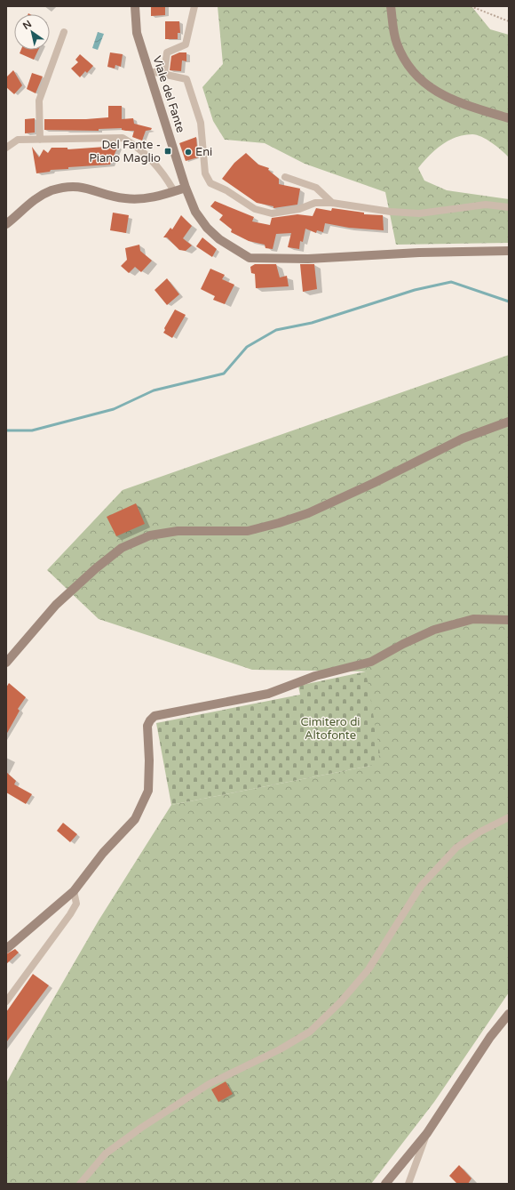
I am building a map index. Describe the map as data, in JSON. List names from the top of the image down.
{
  "streets": {
    "main road": ["Viale del Fante"]
  },
  "parks": ["Cimitero di Altofonte"],
  "places": {
    "transit": ["Del Fante - Piano Maglio"],
    "other": ["Eni"]
  },
  "north": "top left"
}
